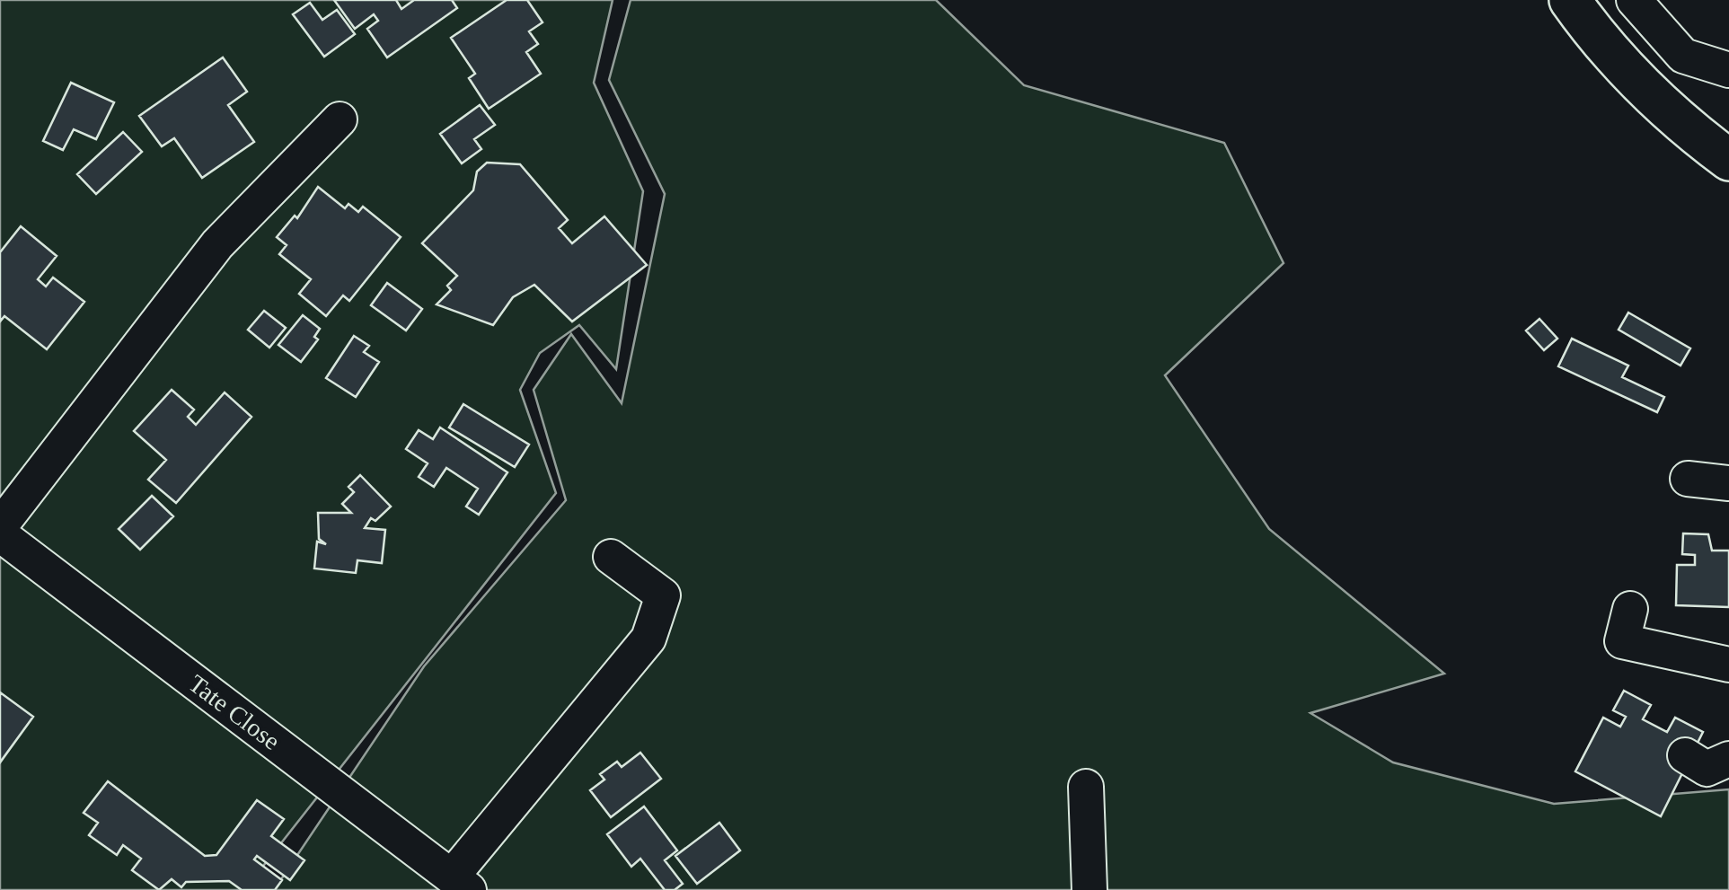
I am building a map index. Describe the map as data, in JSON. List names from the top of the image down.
{
  "streets": {
    "street": ["Tate Close"]
  }
}
